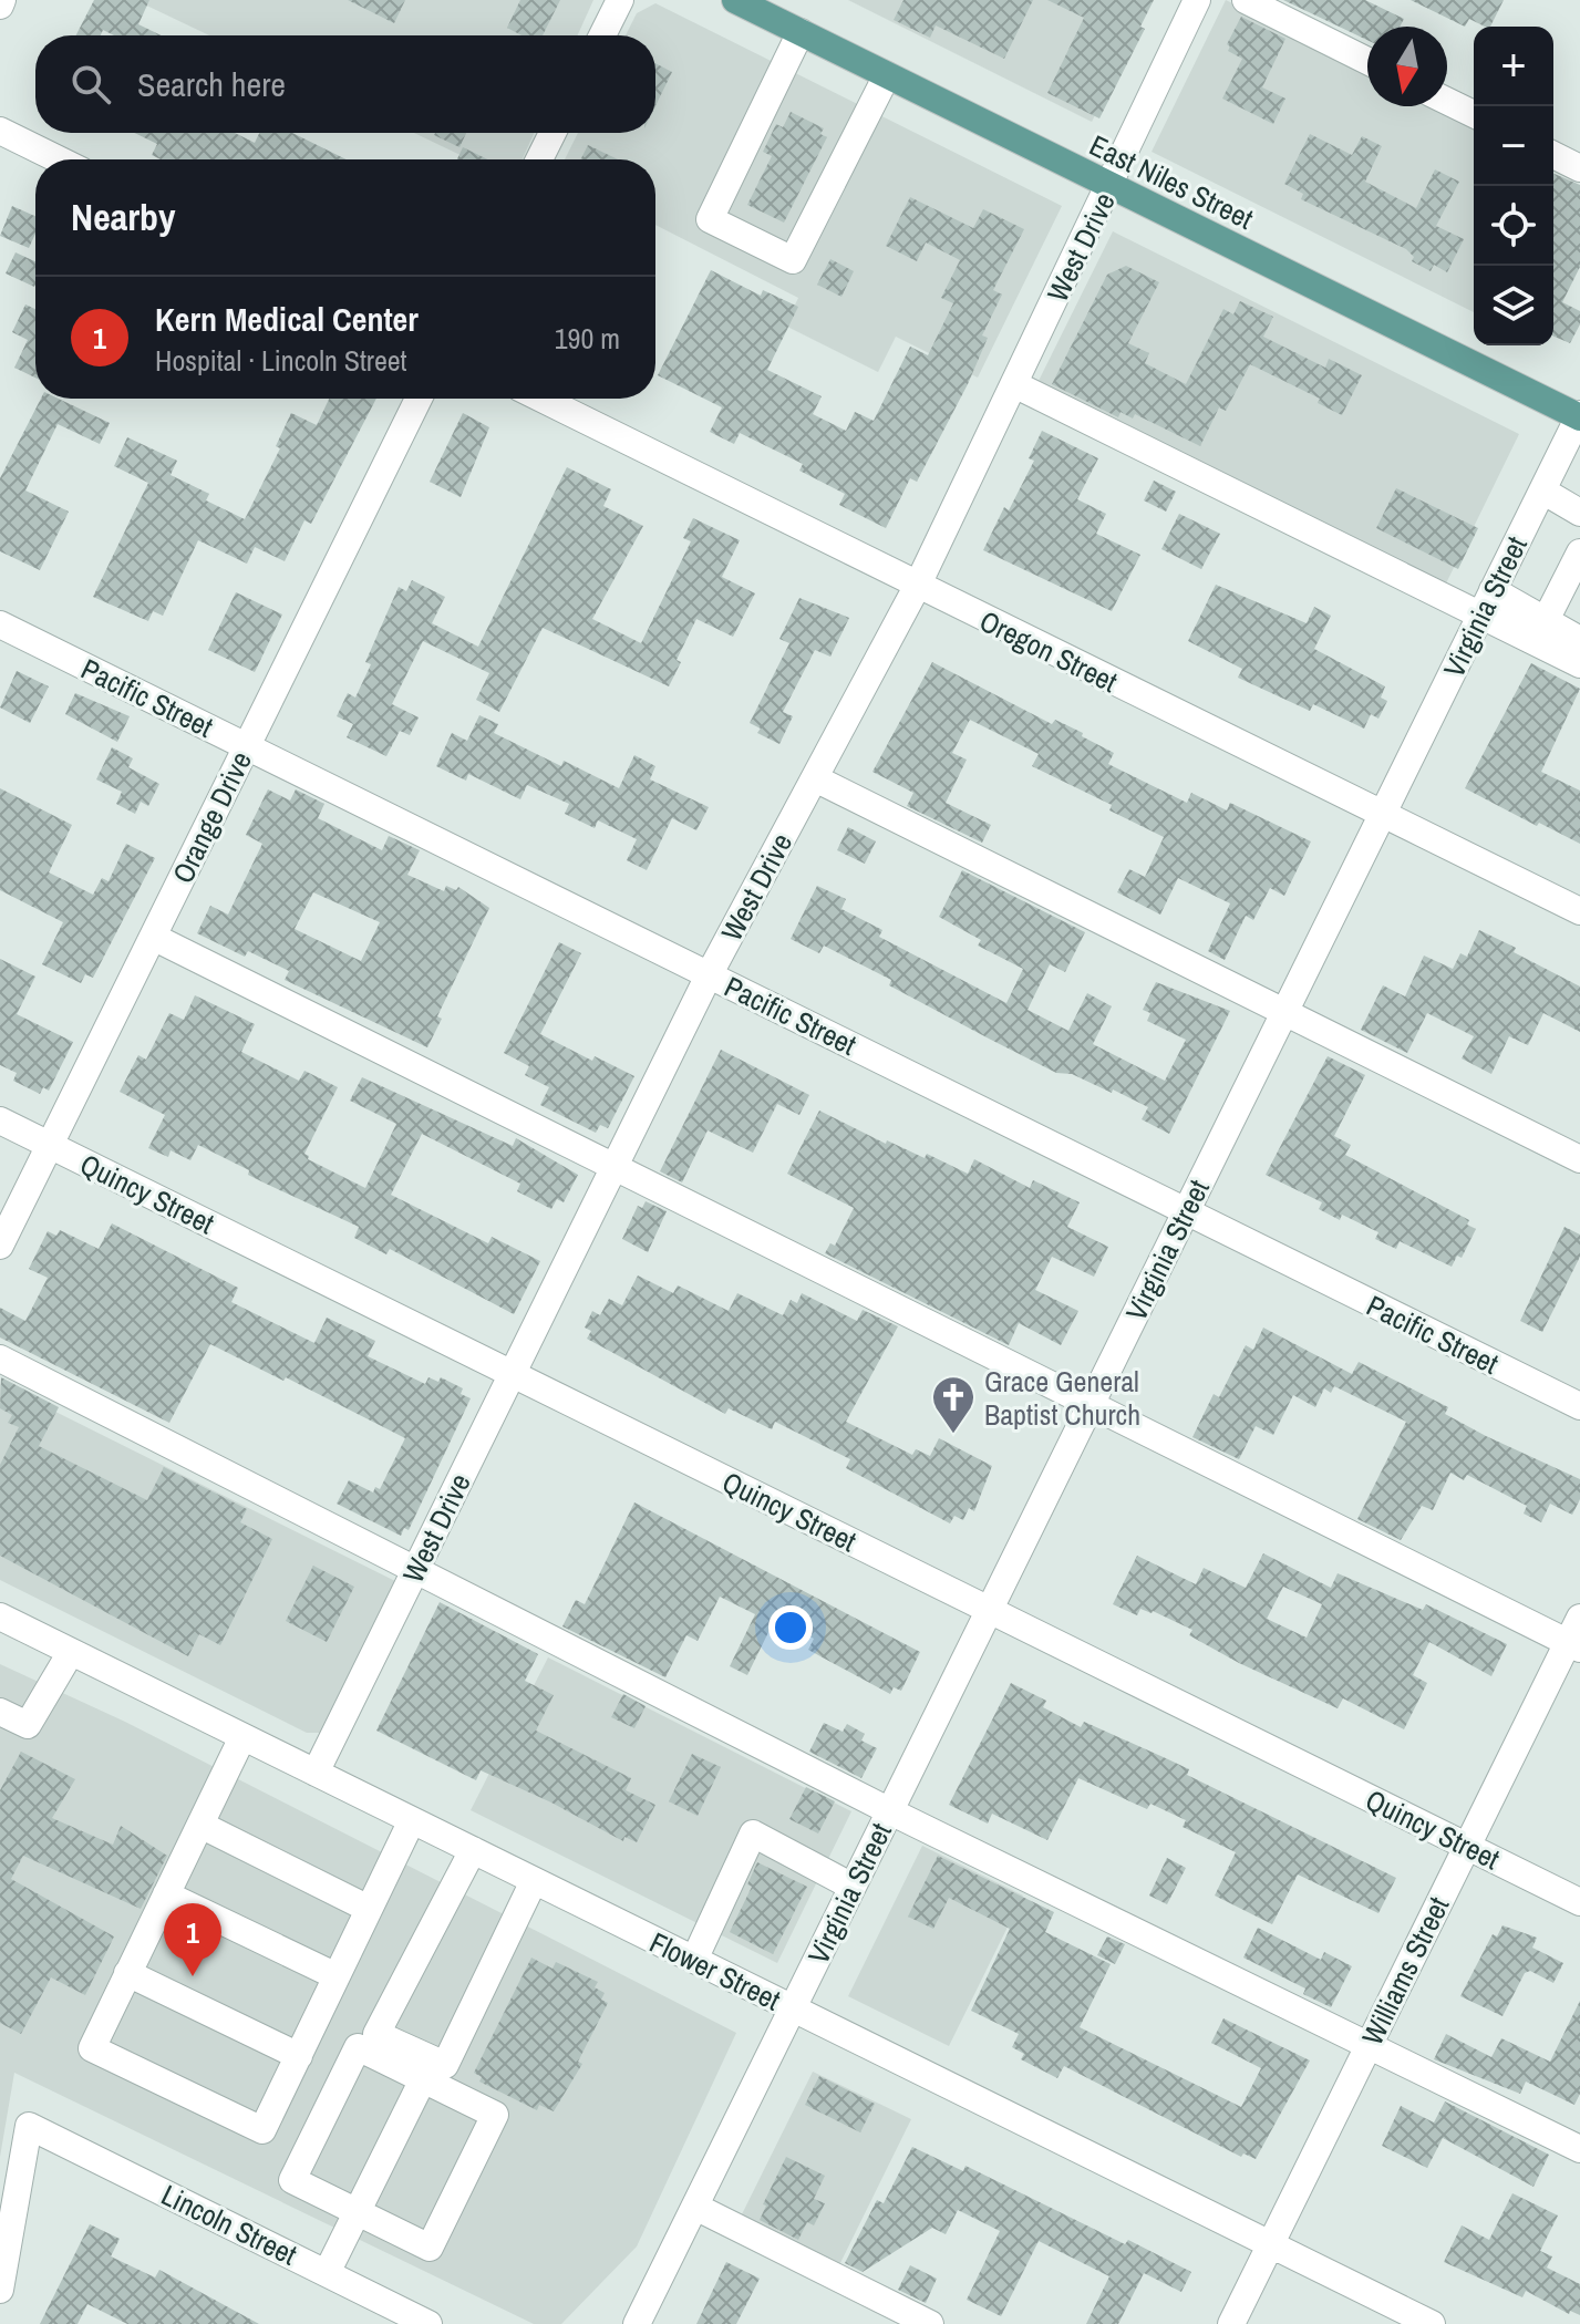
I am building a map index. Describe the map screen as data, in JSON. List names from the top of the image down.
{
  "streets": {
    "main road": ["East Niles Street"],
    "street": [
      "West Drive",
      "Virginia Street",
      "Oregon Street",
      "Pacific Street",
      "Orange Drive",
      "Quincy Street",
      "Flower Street",
      "Williams Street",
      "Lincoln Street"
    ]
  },
  "crossings": [
    ["East Niles Street", "West Drive"],
    ["East Niles Street", "Virginia Street"],
    ["West Drive", "Oregon Street"],
    ["West Drive", "Pacific Street"],
    ["West Drive", "Quincy Street"],
    ["West Drive", "Flower Street"],
    ["Virginia Street", "Oregon Street"],
    ["Virginia Street", "Pacific Street"],
    ["Virginia Street", "Quincy Street"],
    ["Virginia Street", "Flower Street"],
    ["Pacific Street", "Orange Drive"],
    ["Orange Drive", "Quincy Street"],
    ["Quincy Street", "Williams Street"],
    ["Flower Street", "Williams Street"]
  ],
  "places": {
    "church": ["Grace General Baptist Church"]
  },
  "north": "bottom",
  "page": {
    "map_buttons": ["+", "−"],
    "search": "Search here",
    "heading": "Nearby",
    "list": [
      {
        "mark": "1",
        "name": "Kern Medical Center",
        "note": "Hospital · Lincoln Street",
        "value": "190 m"
      }
    ],
    "pins": "1"
  }
}
